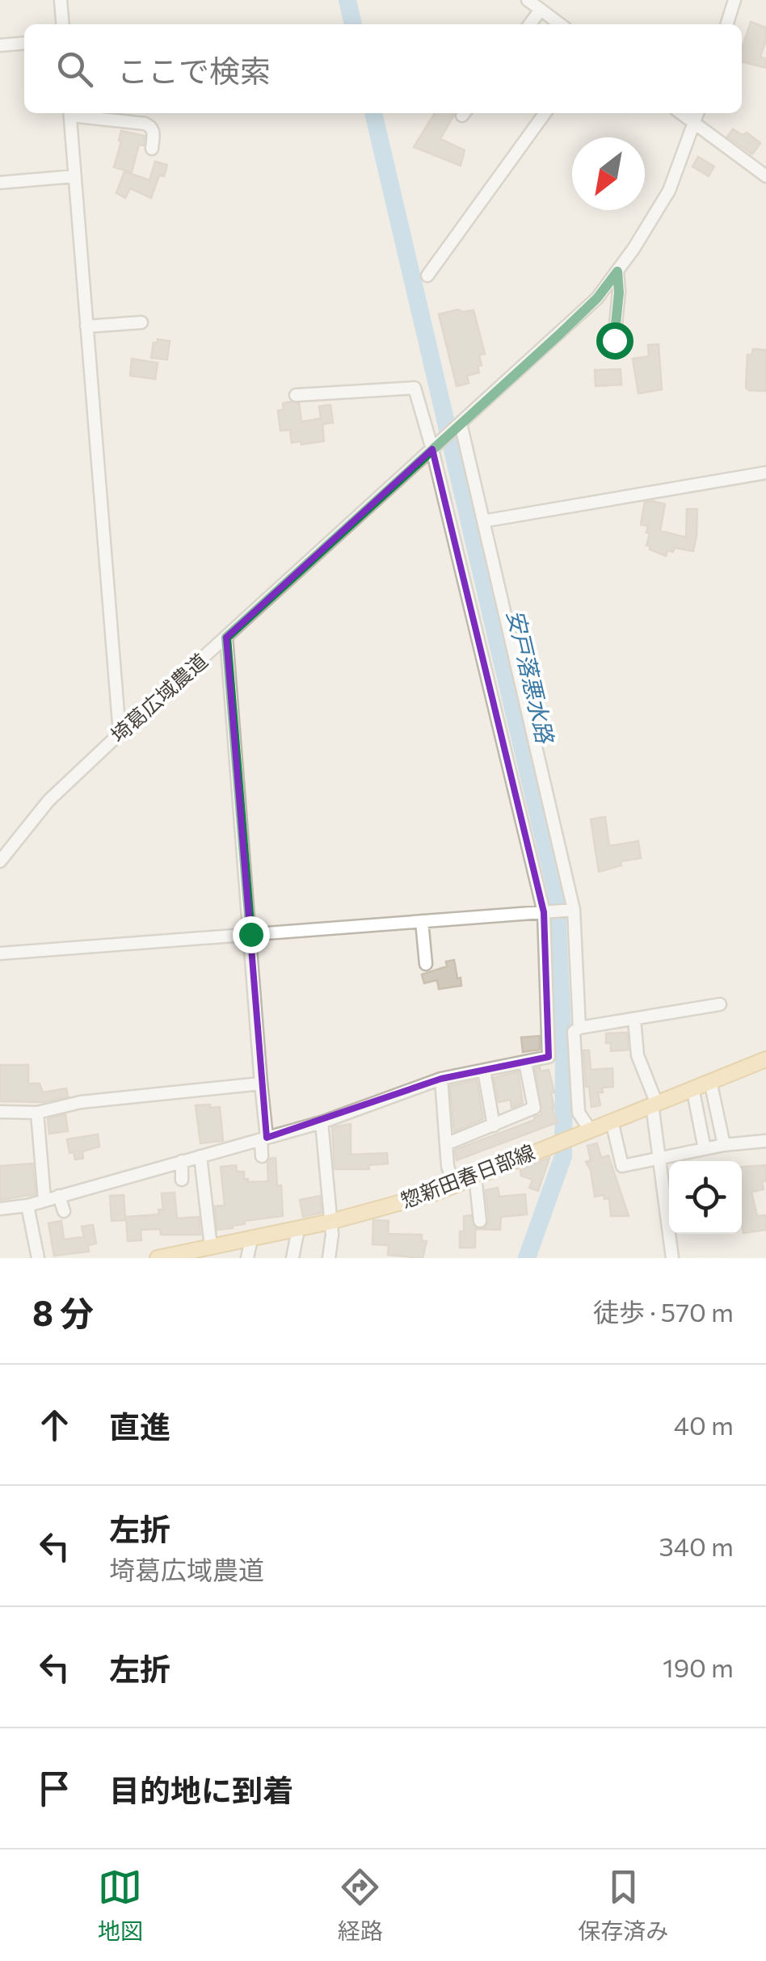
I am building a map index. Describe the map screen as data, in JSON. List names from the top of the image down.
{
  "streets": {
    "main road": ["惣新田春日部線"],
    "street": ["埼葛広域農道"]
  },
  "water": ["安戸落悪水路"],
  "north": "bottom left",
  "page": {
    "search": "ここで検索",
    "heading": ["8 分", "徒歩 · 570 m"],
    "list": [
      ["直進", "40 m"],
      ["左折", "埼葛広域農道", "340 m"],
      ["左折", "190 m"],
      "目的地に到着"
    ],
    "nav": ["地図", "経路", "保存済み"]
  }
}
